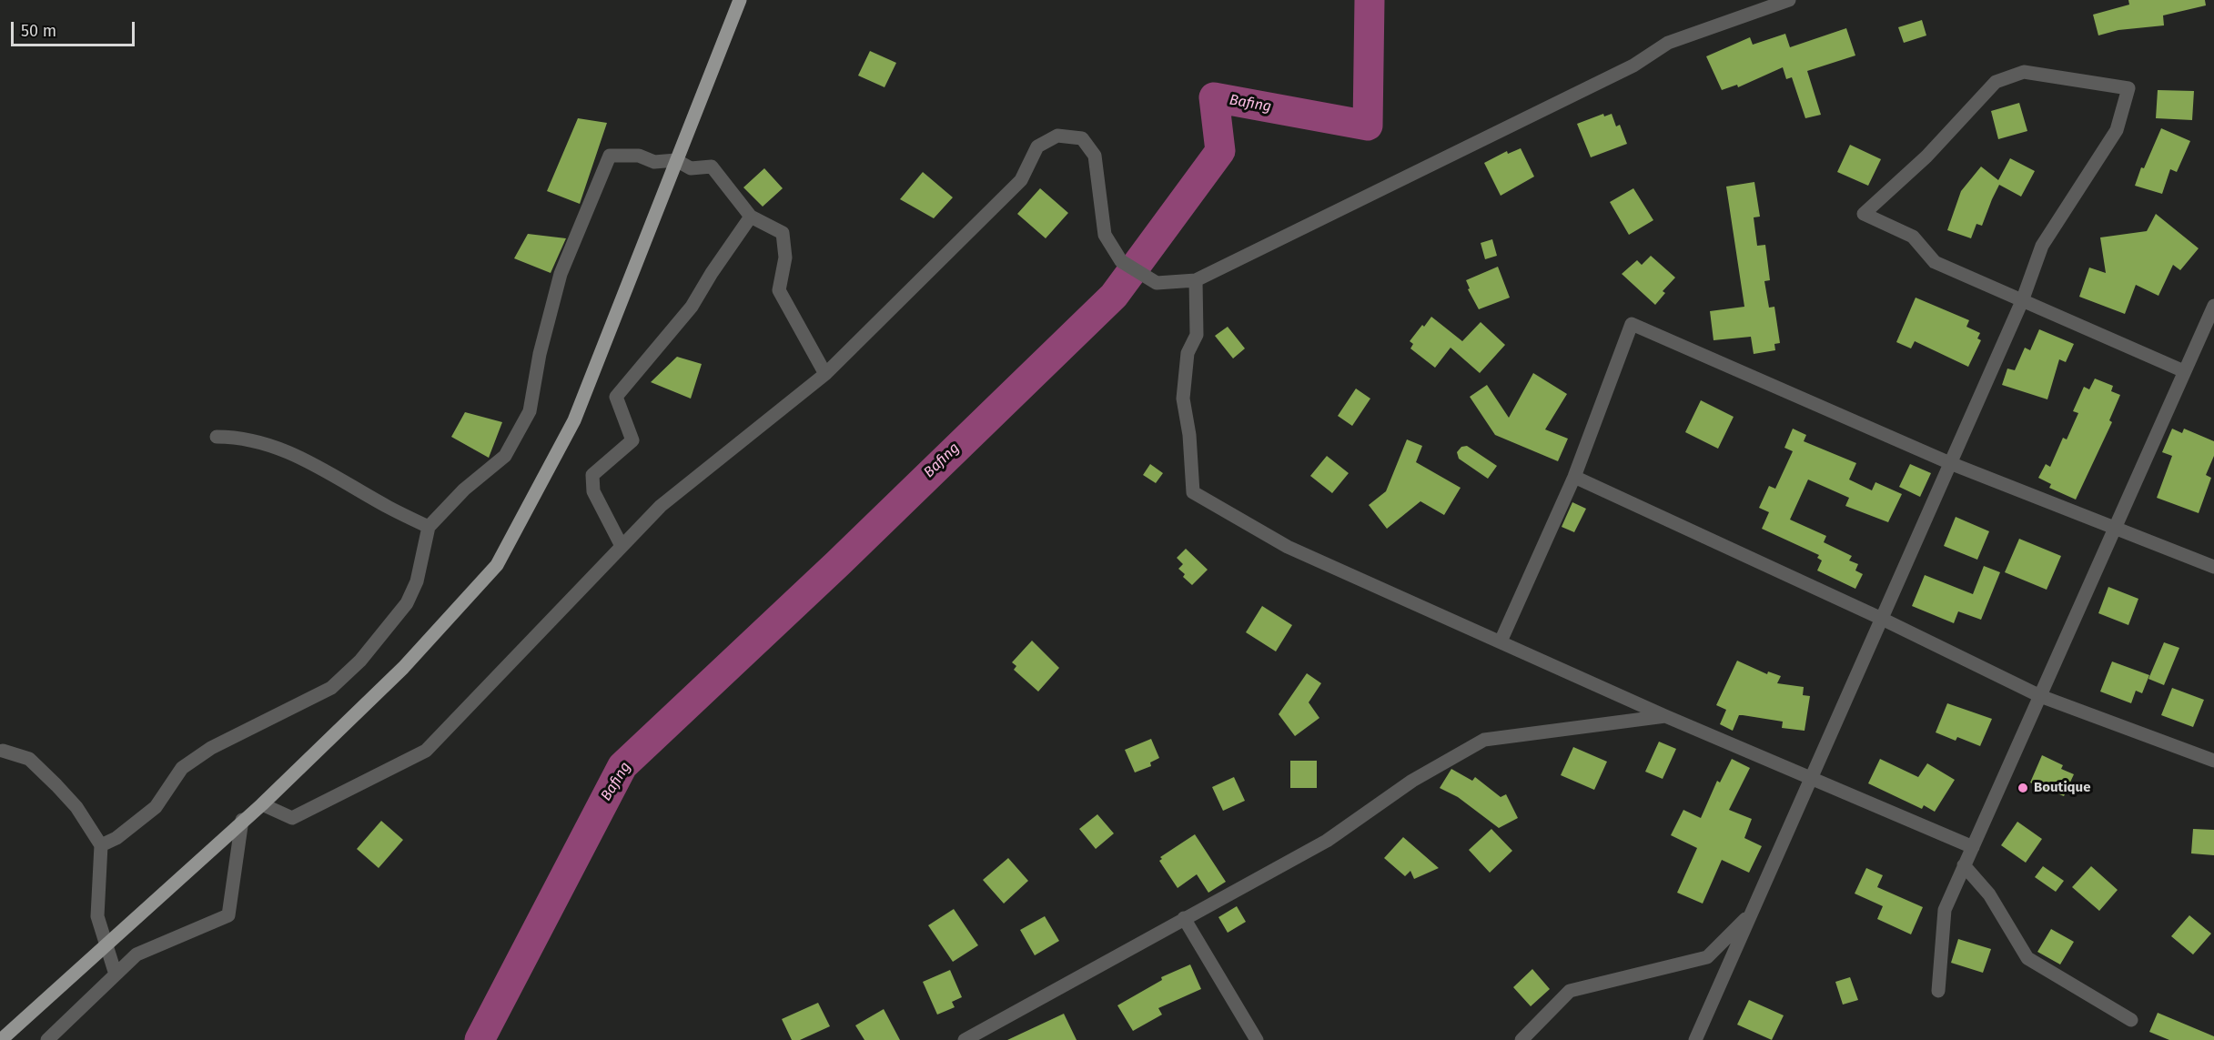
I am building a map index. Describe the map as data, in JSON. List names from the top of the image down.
{
  "water": ["Bafing"],
  "places": ["Boutique"],
  "scale_bar": "50 m"
}
